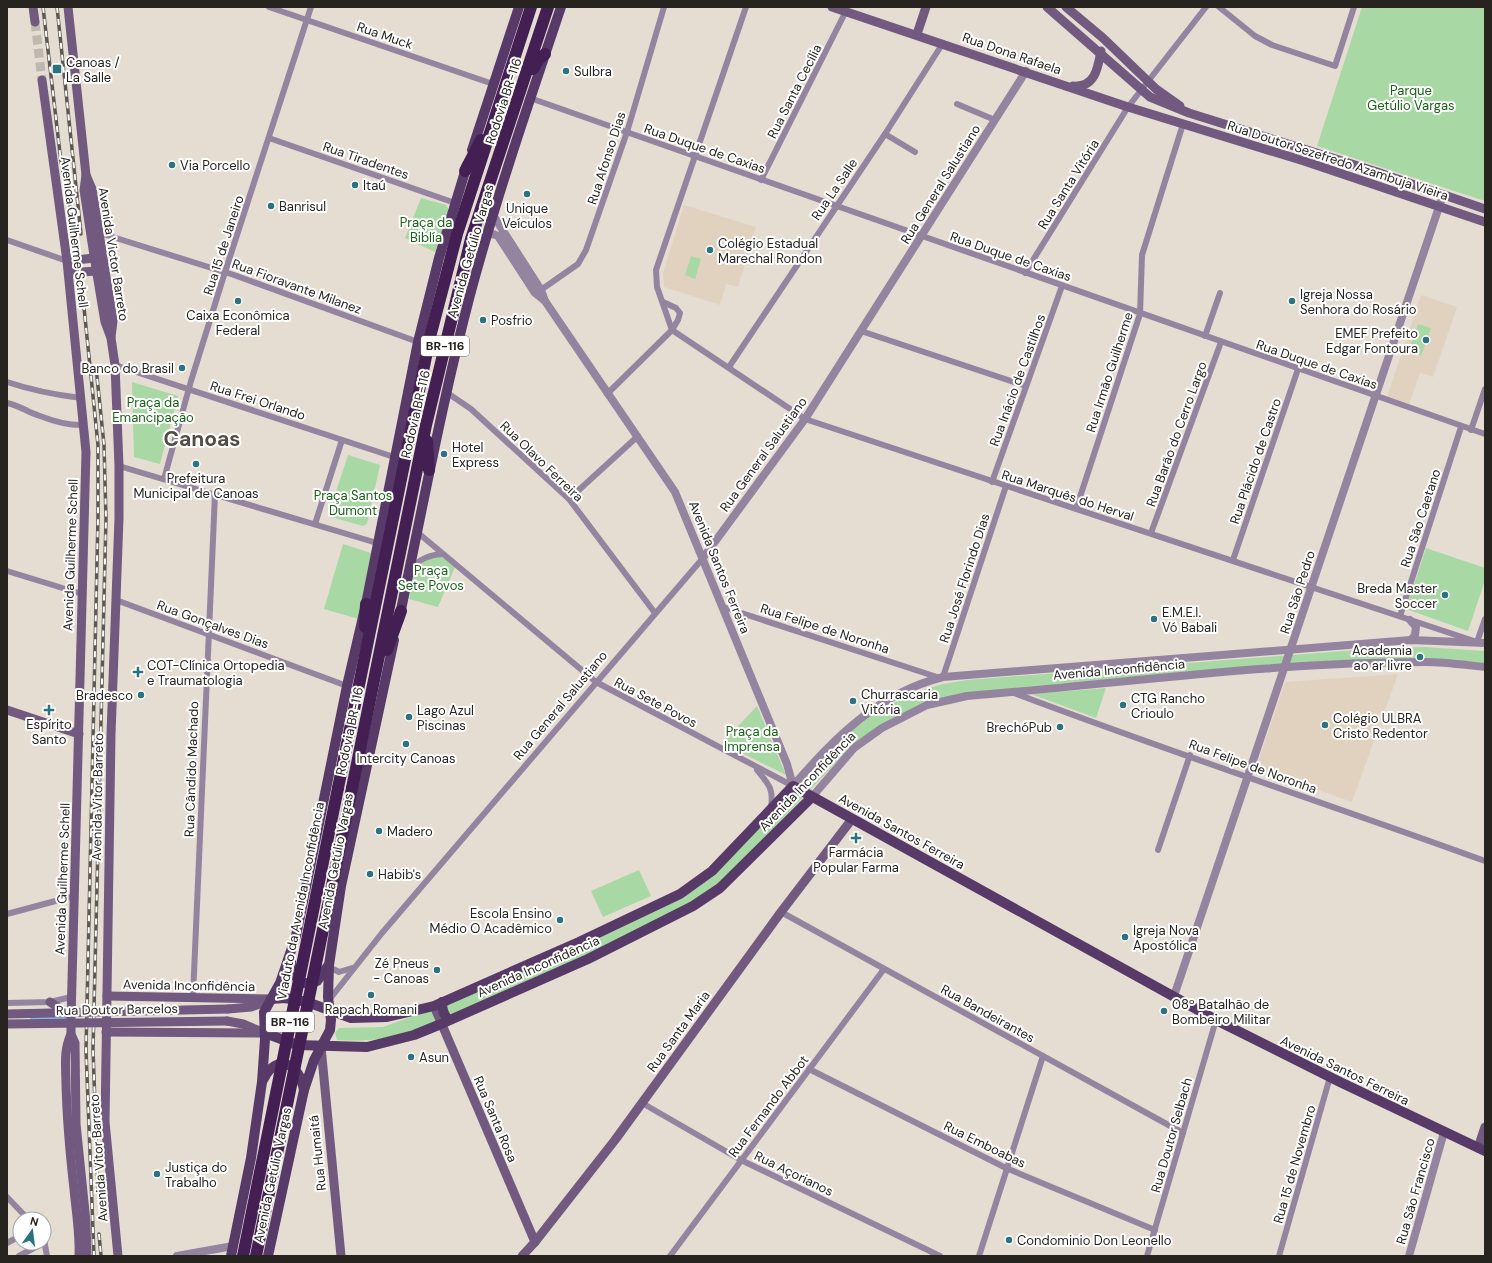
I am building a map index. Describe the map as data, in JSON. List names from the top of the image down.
{
  "streets": {
    "highway": ["Rodovia BR-116", "BR-116", "Viaduto da Avenida Inconfidência"],
    "main road": [
      "Rua Dona Rafaela",
      "Rua Doutor Sezefredo Azambuja Vieira",
      "Avenida Guilherme Schell",
      "Avenida Getúlio Vargas",
      "Avenida Victor Barreto",
      "Avenida Santos Ferreira",
      "Avenida Inconfidência",
      "Avenida Vitor Barreto",
      "Rua Doutor Barcelos",
      "Rua Santa Maria",
      "Rua Santa Rosa",
      "Rua Humaitá"
    ],
    "street": [
      "Rua Muck",
      "Rua Santa Cecília",
      "Rua Duque de Caxias",
      "Rua Afonso Dias",
      "Rua Tiradentes",
      "Rua General Salustiano",
      "Rua Santa Vitória",
      "Rua La Salle",
      "Rua 15 de Janeiro",
      "Rua Fioravante Milanez",
      "Rua Irmão Guilherme",
      "Rua Inácio de Castilhos",
      "Rua Frei Orlando",
      "Rua Barão do Cerro Largo",
      "Rua Olavo Ferreira",
      "Rua Plácido de Castro",
      "Rua Marquês do Herval",
      "Rua São Caetano",
      "Rua José Florindo Dias",
      "Rua São Pedro",
      "Rua Gonçalves Dias",
      "Rua Felipe de Noronha",
      "Rua Sete Povos",
      "Rua Cândido Machado",
      "Rua Bandeirantes",
      "Rua Fernando Abbot",
      "Rua Doutor Selbach",
      "Rua Emboabas",
      "Rua 15 de Novembro",
      "Rua Açorianos",
      "Rua São Francisco"
    ]
  },
  "crossings": [
    ["Rua Muck", "Rua 15 de Janeiro"],
    ["Rua Muck", "Avenida Getúlio Vargas"],
    ["Rua Dona Rafaela", "Rua Santa Cecília"],
    ["Rua Dona Rafaela", "Rua Doutor Sezefredo Azambuja Vieira"],
    ["Rua Dona Rafaela", "Rua General Salustiano"],
    ["Rua Dona Rafaela", "Rua Santa Vitória"],
    ["Rua Dona Rafaela", "Rua La Salle"],
    ["Rua Dona Rafaela", "Rua Irmão Guilherme"],
    ["Rua Santa Cecília", "Rua Duque de Caxias"],
    ["Rodovia BR-116", "BR-116"],
    ["Rodovia BR-116", "Viaduto da Avenida Inconfidência"],
    ["Rua Duque de Caxias", "Rua Afonso Dias"],
    ["Rua Duque de Caxias", "Rua General Salustiano"],
    ["Rua Duque de Caxias", "Rua Santa Vitória"],
    ["Rua Duque de Caxias", "Rua La Salle"],
    ["Rua Duque de Caxias", "Avenida Getúlio Vargas"],
    ["Rua Duque de Caxias", "Rua Irmão Guilherme"],
    ["Rua Duque de Caxias", "Rua Inácio de Castilhos"],
    ["Rua Duque de Caxias", "Rua Barão do Cerro Largo"],
    ["Rua Duque de Caxias", "Rua Plácido de Castro"],
    ["Rua Duque de Caxias", "Rua São Caetano"],
    ["Rua Duque de Caxias", "Rua São Pedro"],
    ["Rua Afonso Dias", "Avenida Santos Ferreira"],
    ["Rua Tiradentes", "Rua 15 de Janeiro"],
    ["Rua Tiradentes", "Avenida Getúlio Vargas"],
    ["Rua Doutor Sezefredo Azambuja Vieira", "Rua Santa Vitória"],
    ["Rua Doutor Sezefredo Azambuja Vieira", "Rua Irmão Guilherme"],
    ["Rua Doutor Sezefredo Azambuja Vieira", "Rua São Pedro"],
    ["Rua General Salustiano", "Avenida Getúlio Vargas"],
    ["Rua General Salustiano", "Rua Olavo Ferreira"],
    ["Rua General Salustiano", "Rua Marquês do Herval"],
    ["Rua General Salustiano", "Avenida Santos Ferreira"],
    ["Rua General Salustiano", "Avenida Inconfidência"],
    ["Rua General Salustiano", "Rua Sete Povos"],
    ["Rua La Salle", "Rua Marquês do Herval"],
    ["Rua 15 de Janeiro", "Rua Fioravante Milanez"],
    ["Rua 15 de Janeiro", "Rua Frei Orlando"],
    ["Avenida Getúlio Vargas", "Rua Fioravante Milanez"],
    ["Avenida Getúlio Vargas", "BR-116"],
    ["Avenida Getúlio Vargas", "Rua Frei Orlando"],
    ["Avenida Getúlio Vargas", "Rua Olavo Ferreira"],
    ["Avenida Getúlio Vargas", "Avenida Santos Ferreira"],
    ["Avenida Getúlio Vargas", "Rua Gonçalves Dias"],
    ["Avenida Getúlio Vargas", "Avenida Inconfidência"],
    ["Avenida Getúlio Vargas", "Rua Sete Povos"],
    ["Avenida Getúlio Vargas", "Rua Humaitá"],
    ["Avenida Victor Barreto", "Rua Fioravante Milanez"],
    ["Avenida Victor Barreto", "Avenida Vitor Barreto"],
    ["Rua Irmão Guilherme", "Rua Marquês do Herval"],
    ["Rua Inácio de Castilhos", "Rua Marquês do Herval"],
    ["Rua Frei Orlando", "Avenida Vitor Barreto"],
    ["Rua Barão do Cerro Largo", "Rua Marquês do Herval"],
    ["Rua Plácido de Castro", "Rua Marquês do Herval"],
    ["Rua Marquês do Herval", "Rua São Caetano"],
    ["Rua Marquês do Herval", "Rua José Florindo Dias"],
    ["Rua Marquês do Herval", "Rua São Pedro"],
    ["Rua Marquês do Herval", "Avenida Inconfidência"],
    ["Avenida Santos Ferreira", "Rua São Pedro"],
    ["Avenida Santos Ferreira", "Rua Felipe de Noronha"],
    ["Avenida Santos Ferreira", "Avenida Inconfidência"],
    ["Avenida Santos Ferreira", "Rua Sete Povos"],
    ["Avenida Santos Ferreira", "Rua Santa Maria"],
    ["Avenida Santos Ferreira", "Rua Doutor Selbach"],
    ["Avenida Santos Ferreira", "Rua 15 de Novembro"],
    ["Avenida Santos Ferreira", "Rua São Francisco"],
    ["Rua José Florindo Dias", "Rua Felipe de Noronha"],
    ["Rua José Florindo Dias", "Avenida Inconfidência"],
    ["Rua São Pedro", "Rua Felipe de Noronha"],
    ["Rua São Pedro", "Avenida Inconfidência"],
    ["Rua Gonçalves Dias", "Rua Cândido Machado"],
    ["Rua Gonçalves Dias", "Avenida Vitor Barreto"],
    ["Rua Felipe de Noronha", "Avenida Inconfidência"],
    ["Avenida Inconfidência", "Rua Sete Povos"],
    ["Avenida Inconfidência", "Rua Cândido Machado"],
    ["Avenida Inconfidência", "Avenida Vitor Barreto"],
    ["Avenida Inconfidência", "Rua Doutor Barcelos"],
    ["Avenida Inconfidência", "Rua Santa Rosa"],
    ["Avenida Inconfidência", "Rua Humaitá"],
    ["Rua Bandeirantes", "Rua Santa Maria"],
    ["Rua Bandeirantes", "Rua Fernando Abbot"],
    ["Rua Bandeirantes", "Rua Doutor Selbach"],
    ["Rua Santa Maria", "Rua Santa Rosa"],
    ["Rua Santa Maria", "Rua Açorianos"],
    ["Rua Fernando Abbot", "Rua Emboabas"],
    ["Rua Fernando Abbot", "Rua Açorianos"],
    ["Rua Doutor Selbach", "Rua Emboabas"]
  ],
  "districts": ["Canoas"],
  "parks": [
    "Parque Getúlio Vargas",
    "Praça da Biblía",
    "Praça da Emancipação",
    "Praça Santos Dumont",
    "Praça Sete Povos",
    "Praça da Imprensa"
  ],
  "places": {
    "transit": ["Canoas / La Salle"],
    "other": [
      "Sulbra",
      "Via Porcello",
      "Itaú",
      "Unique Veículos",
      "Banrisul",
      "Colégio Estadual Marechal Rondon",
      "Caixa Econômica Federal",
      "Igreja Nossa Senhora do Rosário",
      "Posfrio",
      "EMEF Prefeito Edgar Fontoura",
      "Banco do Brasil",
      "Hotel Express",
      "Prefeitura Municipal de Canoas",
      "Breda Master Soccer",
      "E.M.E.I. Vó Babali",
      "Academia ao ar livre",
      "Bradesco",
      "Churrascaria Vitória",
      "CTG Rancho Crioulo",
      "Lago Azul Piscinas",
      "Colégio ULBRA Cristo Redentor",
      "BrechóPub",
      "Intercity Canoas",
      "Madero",
      "Habib's",
      "Escola Ensino Médio O Acadêmico",
      "Igreja Nova Apostólica",
      "Zé Pneus - Canoas",
      "Rapach Romani",
      "08º Batalhão de Bombeiro Militar",
      "Asun",
      "Justiça do Trabalho",
      "Condominio Don Leonello"
    ],
    "health": ["COT-Clínica Ortopedia e Traumatologia", "Espírito Santo", "Farmácia Popular Farma"]
  },
  "north": "top"
}
